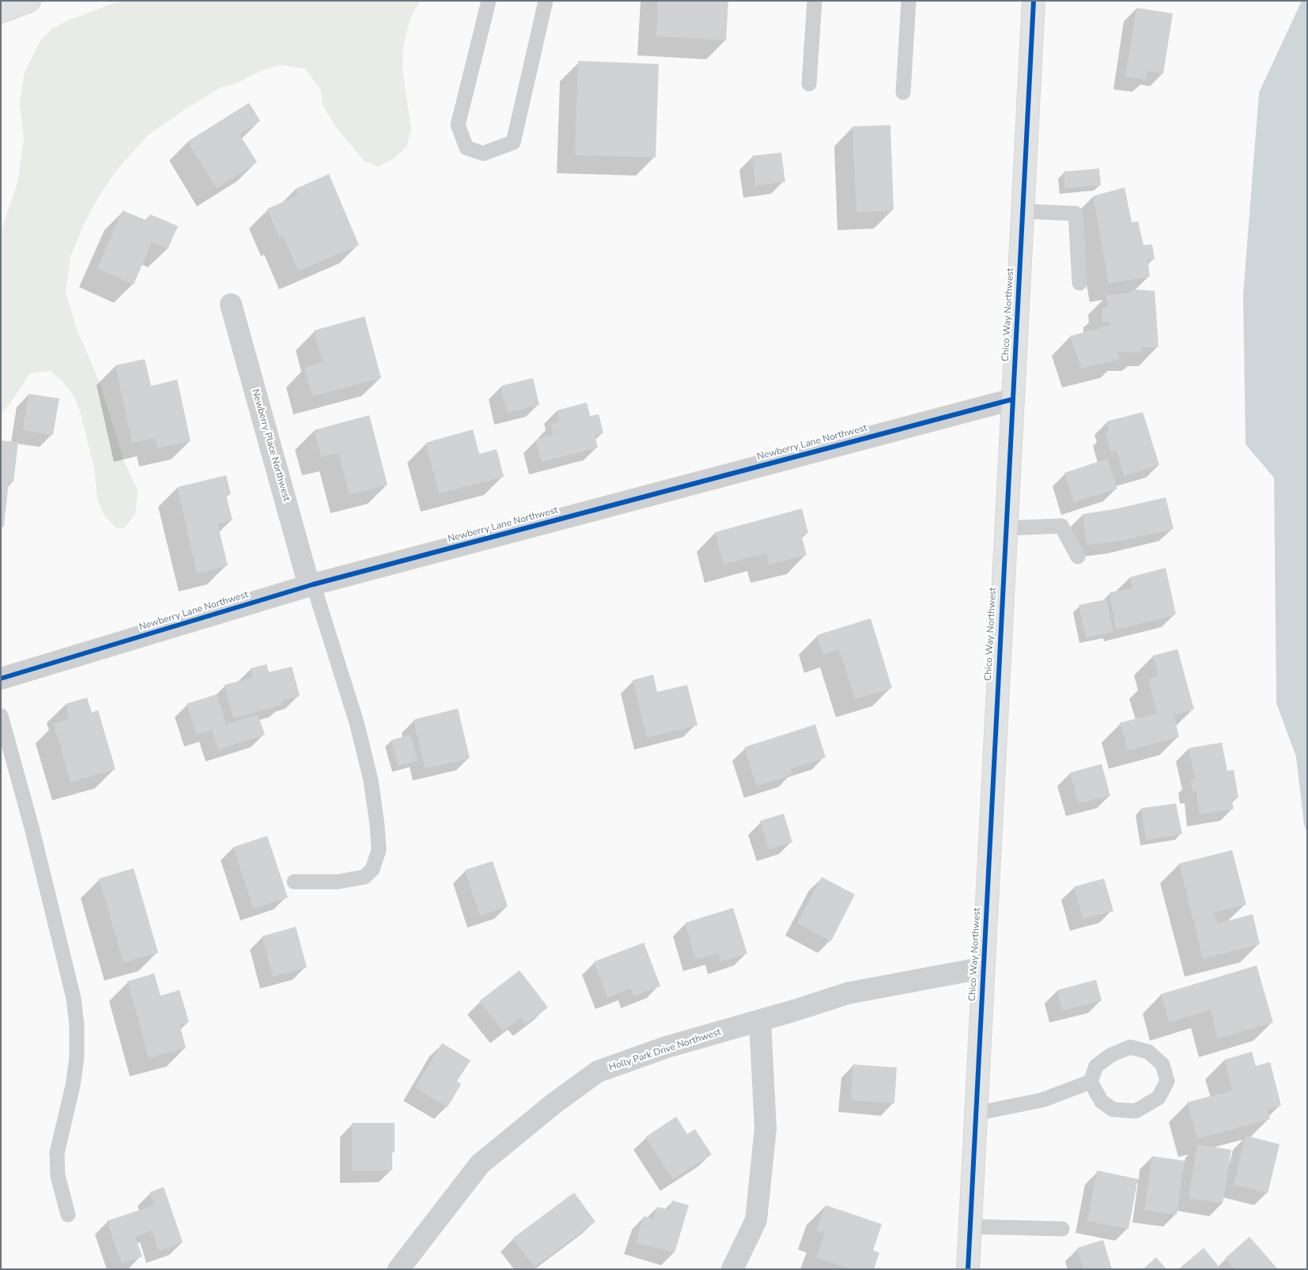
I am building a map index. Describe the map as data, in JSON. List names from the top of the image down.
{
  "streets": {
    "main road": ["Chico Way Northwest"],
    "street": ["Newberry Lane Northwest", "Newberry Place Northwest", "Holly Park Drive Northwest"]
  },
  "crossings": [
    ["Chico Way Northwest", "Newberry Lane Northwest"],
    ["Chico Way Northwest", "Holly Park Drive Northwest"],
    ["Newberry Lane Northwest", "Newberry Place Northwest"]
  ]
}
